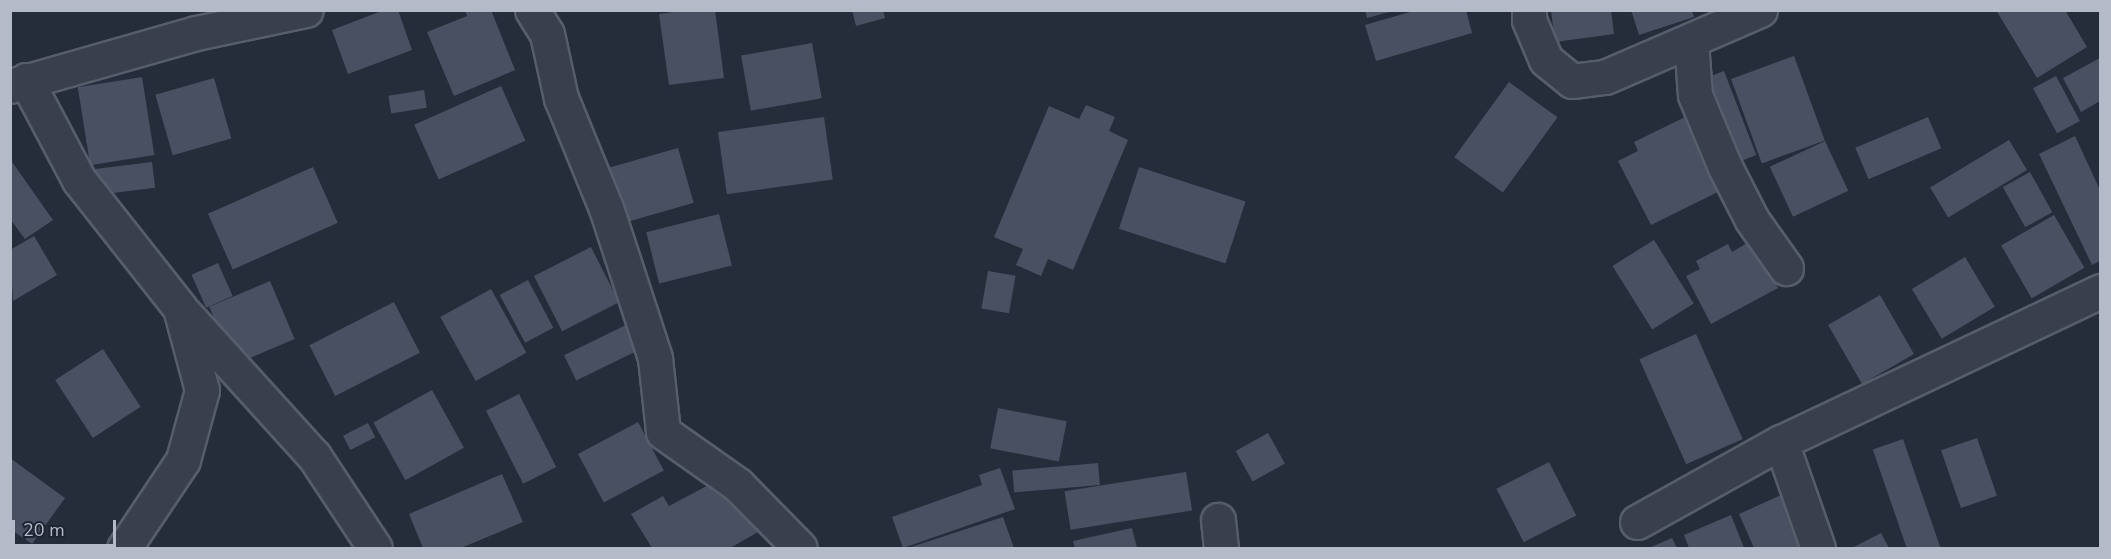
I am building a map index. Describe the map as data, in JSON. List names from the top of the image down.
{
  "scale_bar": "20 m"
}
